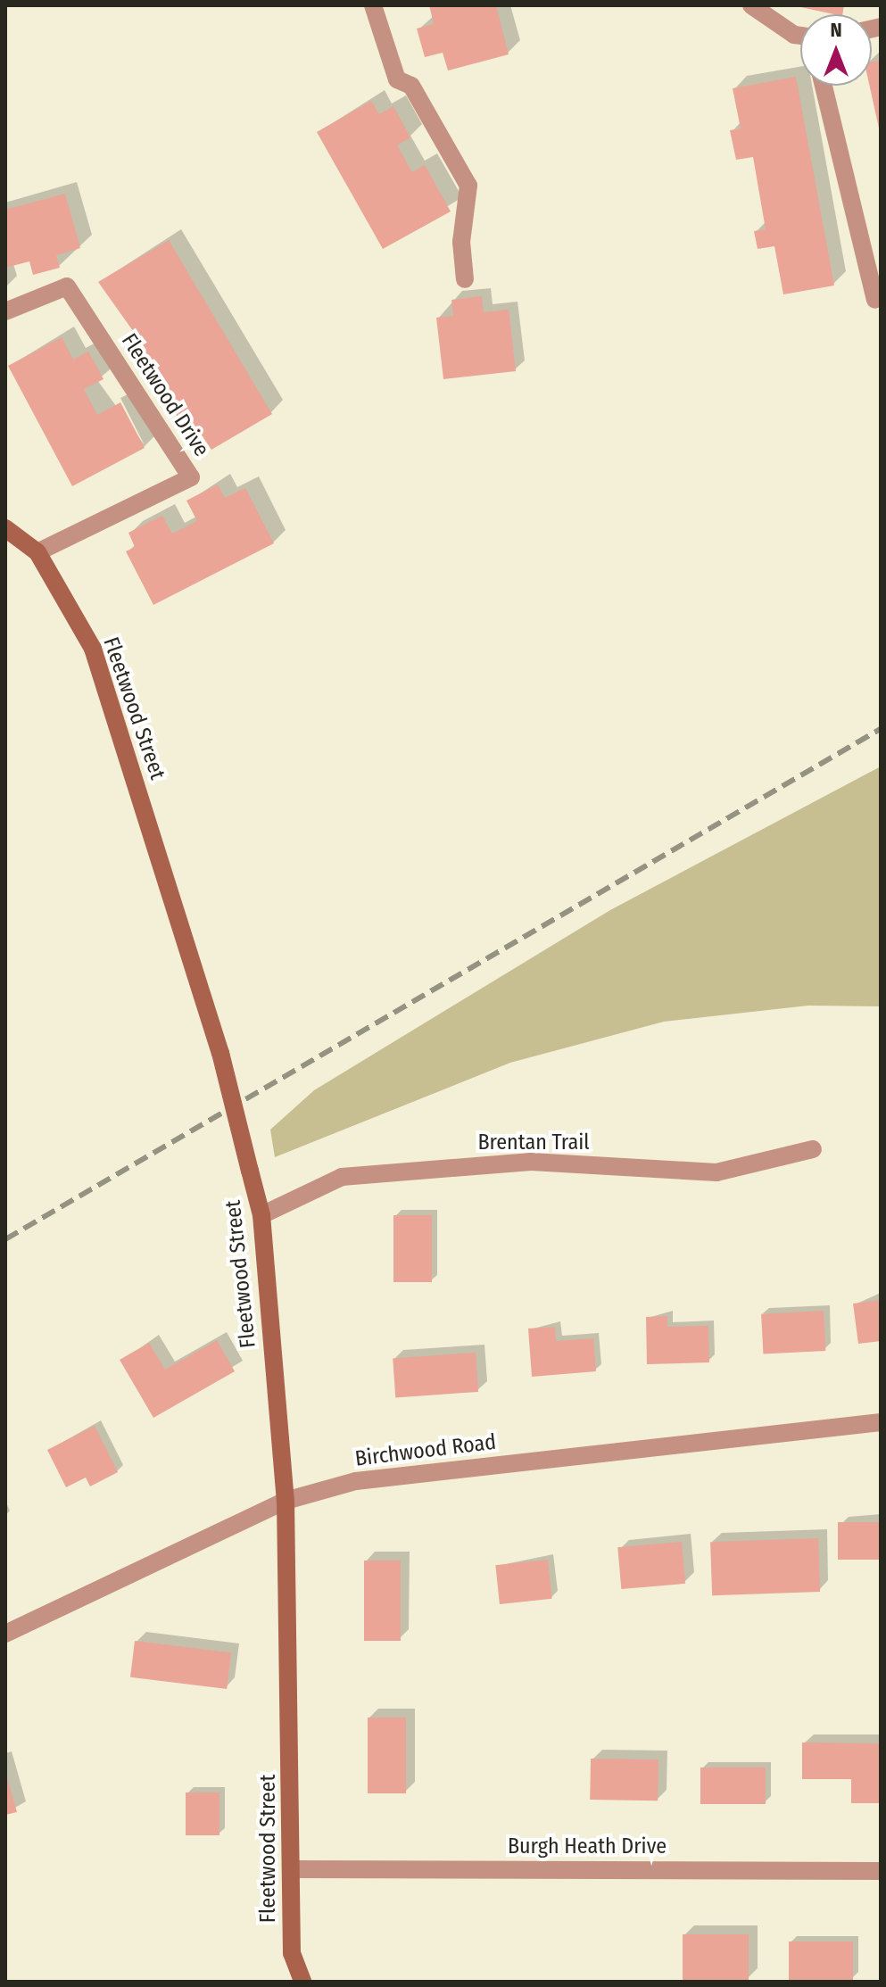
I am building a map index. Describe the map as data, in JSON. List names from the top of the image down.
{
  "streets": {
    "street": [
      "Fleetwood Drive",
      "Fleetwood Street",
      "Brentan Trail",
      "Birchwood Road",
      "Burgh Heath Drive"
    ]
  },
  "crossings": [
    ["Fleetwood Drive", "Fleetwood Street"],
    ["Fleetwood Street", "Brentan Trail"],
    ["Fleetwood Street", "Birchwood Road"],
    ["Fleetwood Street", "Burgh Heath Drive"]
  ],
  "north": "top"
}
